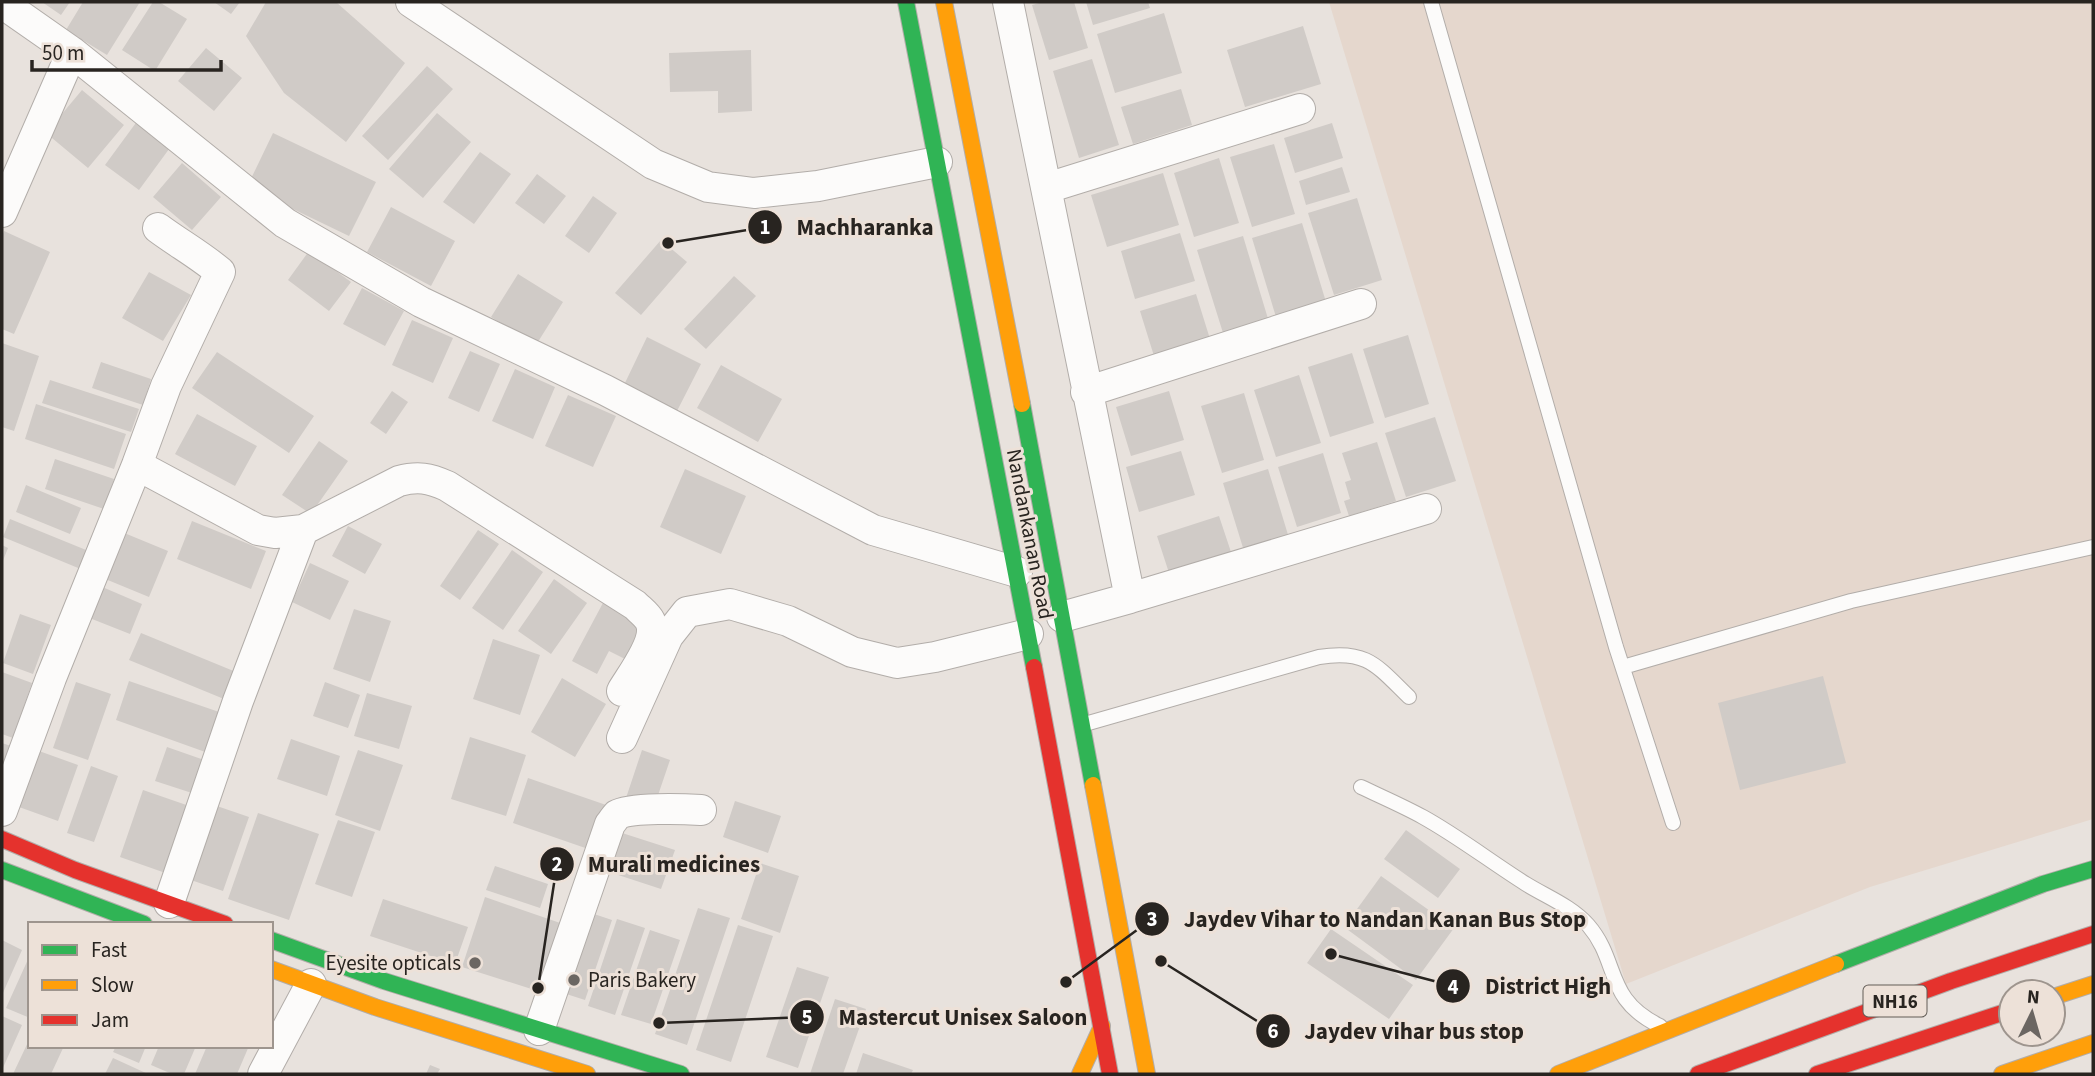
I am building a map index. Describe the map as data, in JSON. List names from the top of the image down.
{
  "streets": {
    "main road": ["Nandankanan Road", "NH16"]
  },
  "places": [
    "Machharanka",
    "District High",
    "Jaydev vihar bus stop",
    "Eyesite opticals",
    "Paris Bakery",
    "Jaydev Vihar to Nandan Kanan Bus Stop",
    "Murali medicines",
    "Mastercut Unisex Saloon"
  ],
  "legend": ["Fast", "Slow", "Jam"],
  "scale_bar": "50 m",
  "north": "top"
}
